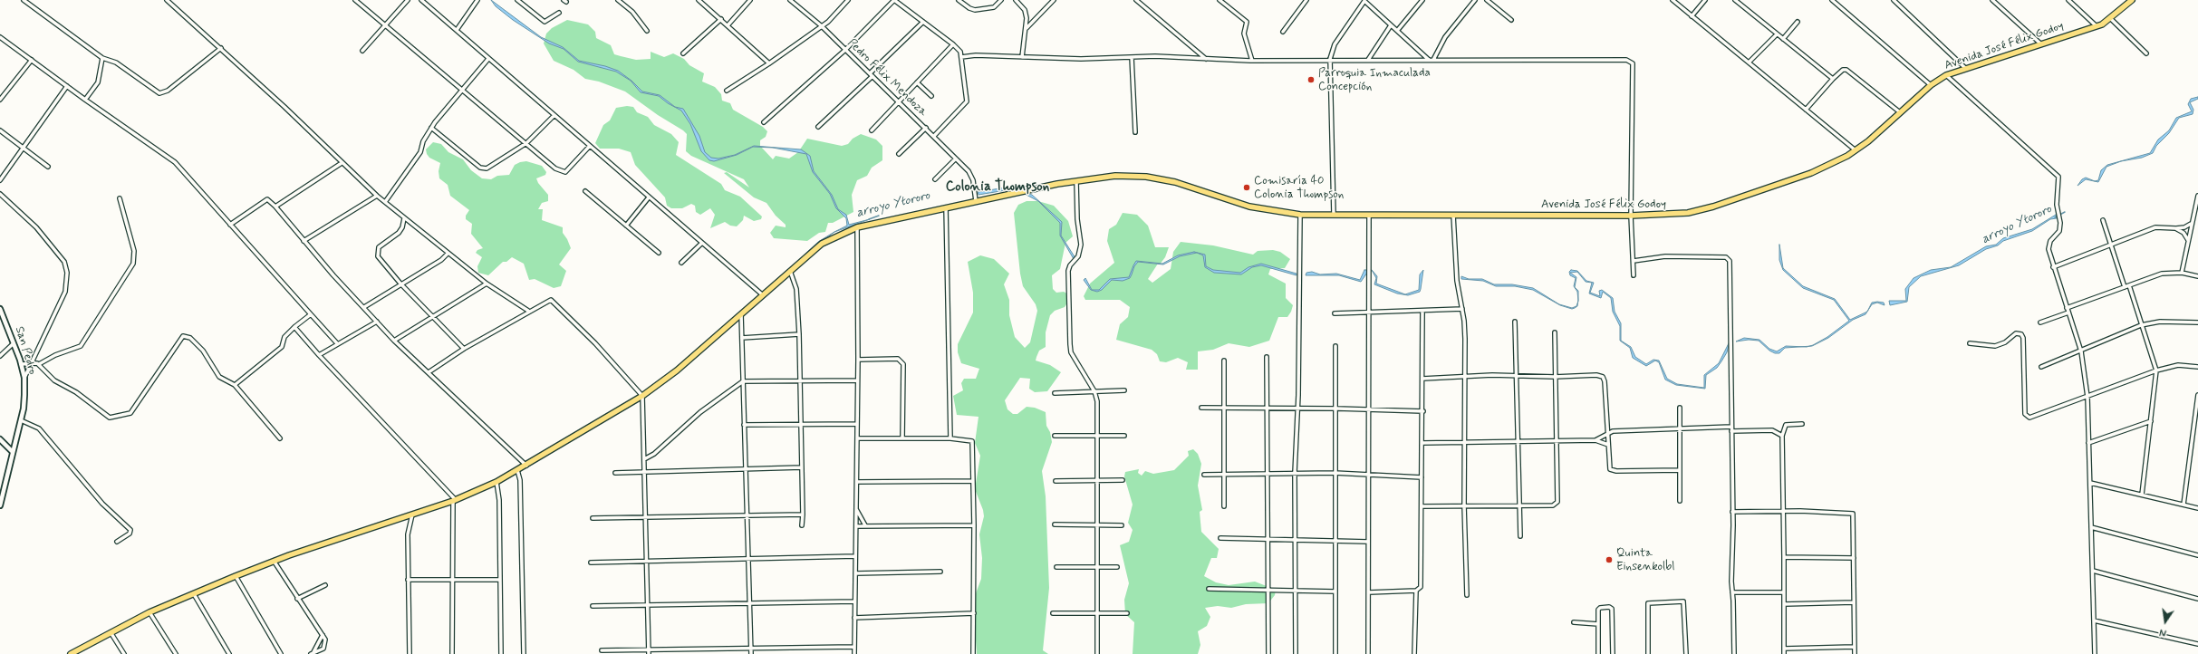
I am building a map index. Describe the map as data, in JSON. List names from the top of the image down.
{
  "streets": {
    "main road": ["Avenida José Félix Godoy"],
    "street": ["Pedro Félix Mendoza", "San Pedro"]
  },
  "crossings": [
    ["Avenida José Félix Godoy", "Pedro Félix Mendoza"]
  ],
  "districts": ["Colonia Thompson"],
  "water": ["arroyo Ytororo"],
  "places": ["Parroquia Inmaculada Concepción", "Comisaría 40 Colonia Thompson", "Quinta Einsenkolbl"],
  "north": "bottom"
}
